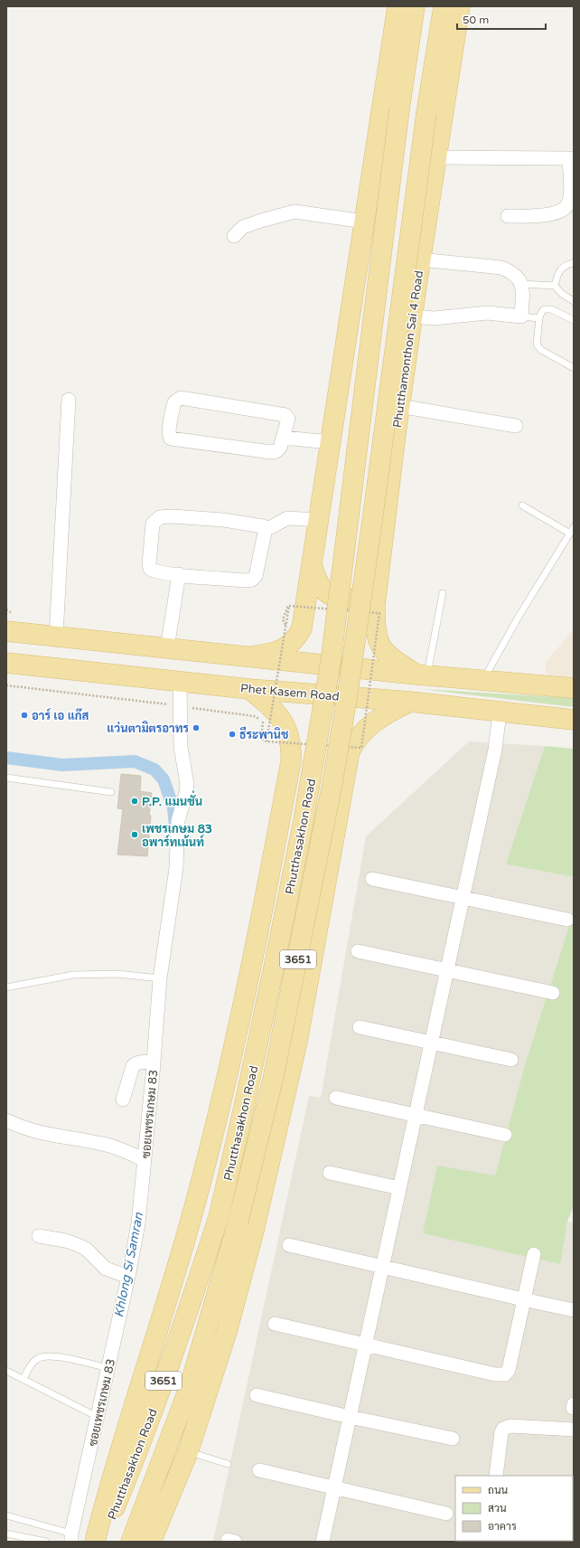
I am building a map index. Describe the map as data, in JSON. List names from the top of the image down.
{
  "streets": {
    "main road": [
      "Phutthamonthon Sai 4 Road",
      "Phet Kasem Road",
      "Phutthasakhon Road",
      "3651"
    ],
    "street": ["ซอยเพชรเกษม 83"]
  },
  "crossings": [
    ["Phutthamonthon Sai 4 Road", "Phutthasakhon Road"],
    ["Phet Kasem Road", "ซอยเพชรเกษม 83"]
  ],
  "water": ["Khlong Si Samran"],
  "places": [
    "อาร์ เอ แก๊ส",
    "แว่นตามิตรอาทร",
    "ธีระพานิช",
    "P.P. แมนชั่น",
    "เพชรเกษม 83 อพาร์ทเม้นท์"
  ],
  "legend": ["ถนน", "สวน", "อาคาร"],
  "scale_bar": "50 m"
}
